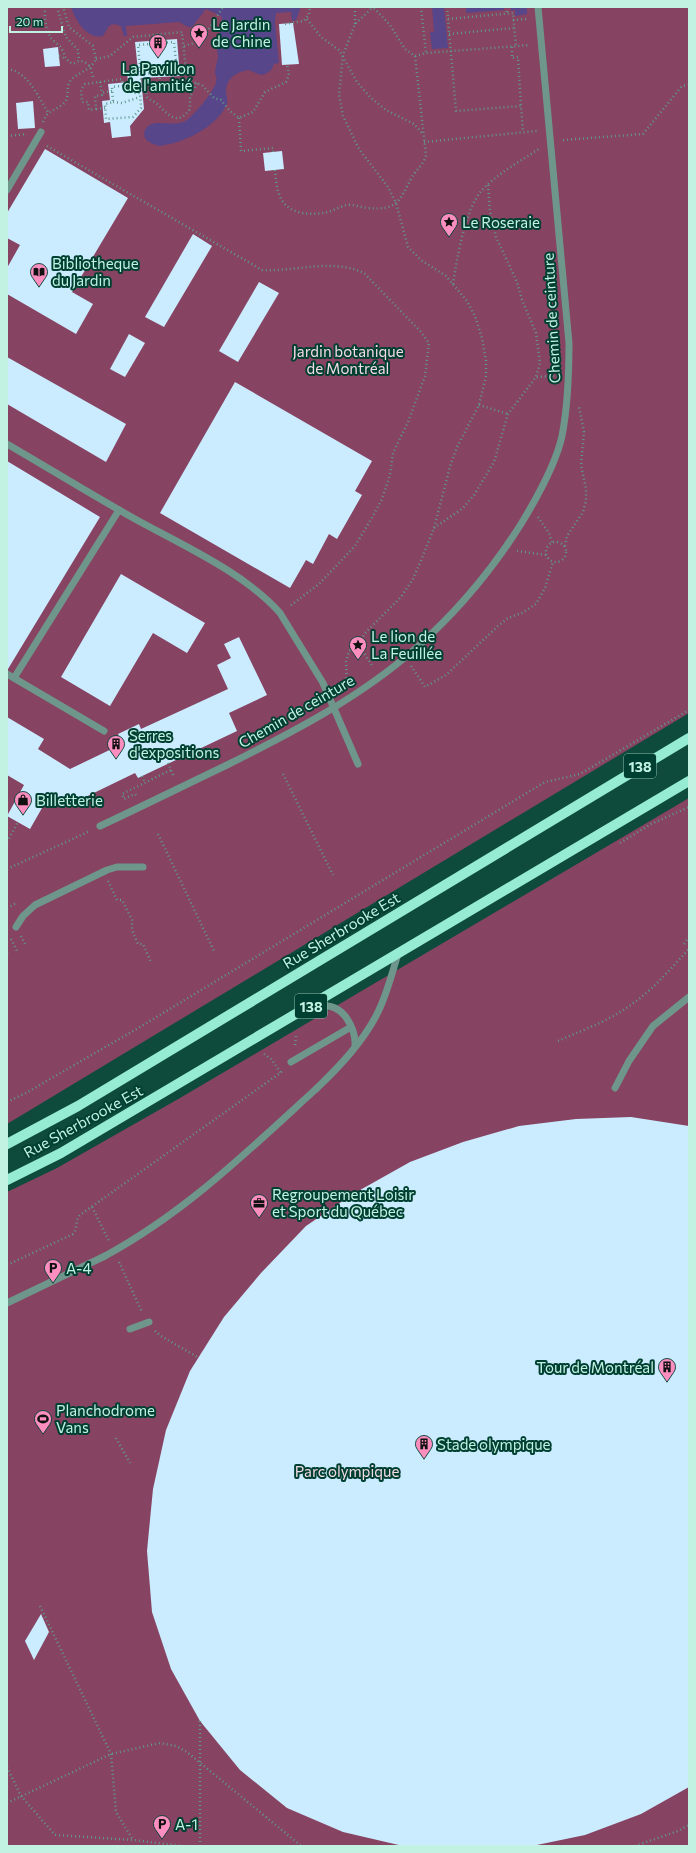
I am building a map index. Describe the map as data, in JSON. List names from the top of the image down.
{
  "streets": {
    "main road": ["138", "Rue Sherbrooke Est"],
    "lane": ["Chemin de ceinture"]
  },
  "parks": ["Jardin botanique de Montréal", "Parc olympique"],
  "places": {
    "place": ["Le Jardin de Chine", "Le Roseraie", "Le lion de La Feuillée"],
    "building": [
      "La Pavillon de l'amitié",
      "Serres d'expositions",
      "Tour de Montréal",
      "Stade olympique"
    ],
    "library": ["Bibliotheque du Jardin"],
    "shop": ["Billetterie"],
    "office": ["Regroupement Loisir et Sport du Québec"],
    "parking": ["A-4", "A-1"],
    "sports": ["Planchodrome Vans"]
  },
  "scale_bar": "20 m"
}
